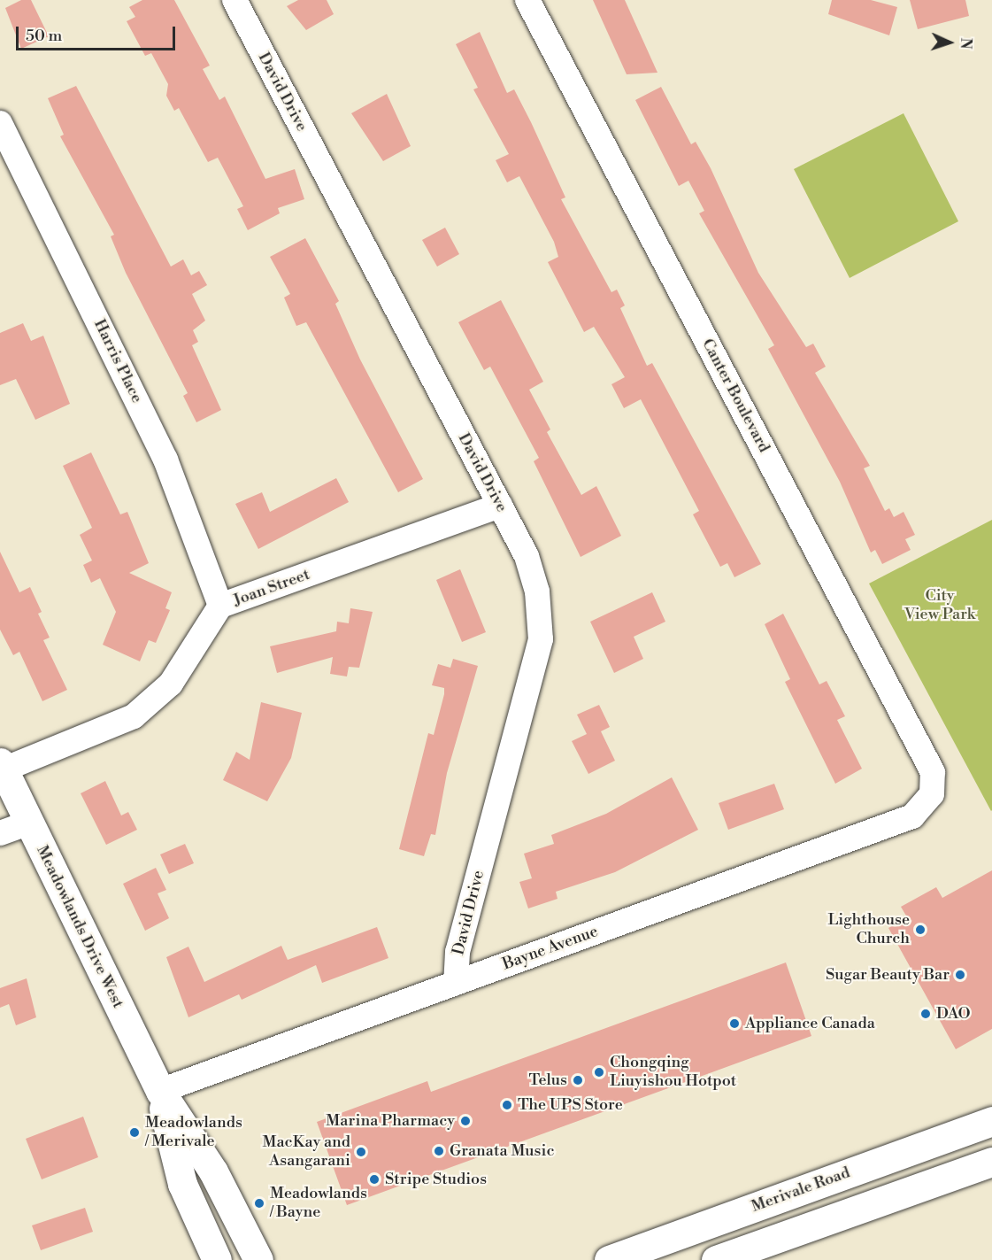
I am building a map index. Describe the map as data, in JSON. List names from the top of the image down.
{
  "streets": {
    "main road": ["Meadowlands Drive West", "Merivale Road"],
    "street": [
      "David Drive",
      "Harris Place",
      "Canter Boulevard",
      "Joan Street",
      "Bayne Avenue"
    ]
  },
  "crossings": [
    ["David Drive", "Joan Street"],
    ["David Drive", "Bayne Avenue"],
    ["Harris Place", "Joan Street"],
    ["Canter Boulevard", "Bayne Avenue"],
    ["Joan Street", "Meadowlands Drive West"],
    ["Meadowlands Drive West", "Bayne Avenue"]
  ],
  "parks": ["City View Park"],
  "places": [
    "Lighthouse Church",
    "Sugar Beauty Bar",
    "DAO",
    "Appliance Canada",
    "Chongqing Liuyishou Hotpot",
    "Telus",
    "The UPS Store",
    "Marina Pharmacy",
    "Meadowlands / Merivale",
    "Granata Music",
    "MacKay and Asangarani",
    "Stripe Studios",
    "Meadowlands / Bayne"
  ],
  "scale_bar": "50 m",
  "north": "right"
}
